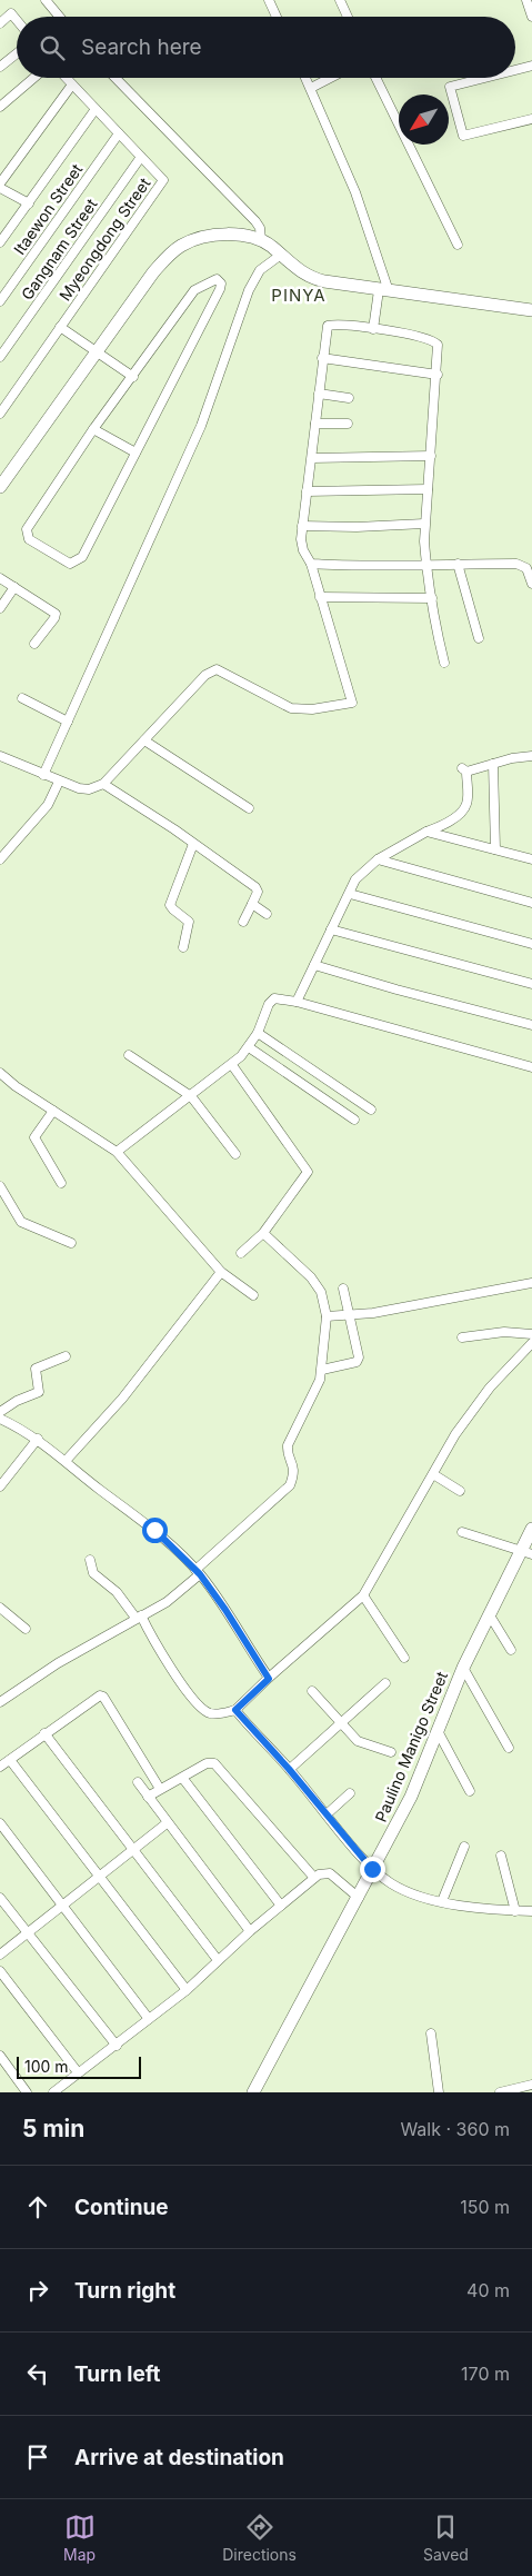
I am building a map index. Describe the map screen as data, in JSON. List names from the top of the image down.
{
  "streets": {
    "street": [
      "Itaewon Street",
      "Myeongdong Street",
      "Gangnam Street",
      "Paulino Manigo Street"
    ]
  },
  "crossings": [
    ["Itaewon Street", "Myeongdong Street"],
    ["Myeongdong Street", "Gangnam Street"]
  ],
  "districts": ["PINYA"],
  "scale_bar": "100 m",
  "north": "bottom left",
  "page": {
    "search": "Search here",
    "scale": "100 m",
    "heading": ["5 min", "Walk · 360 m"],
    "list": [
      ["Continue", "150 m"],
      ["Turn right", "40 m"],
      ["Turn left", "170 m"],
      "Arrive at destination"
    ],
    "nav": ["Map", "Directions", "Saved"]
  }
}
